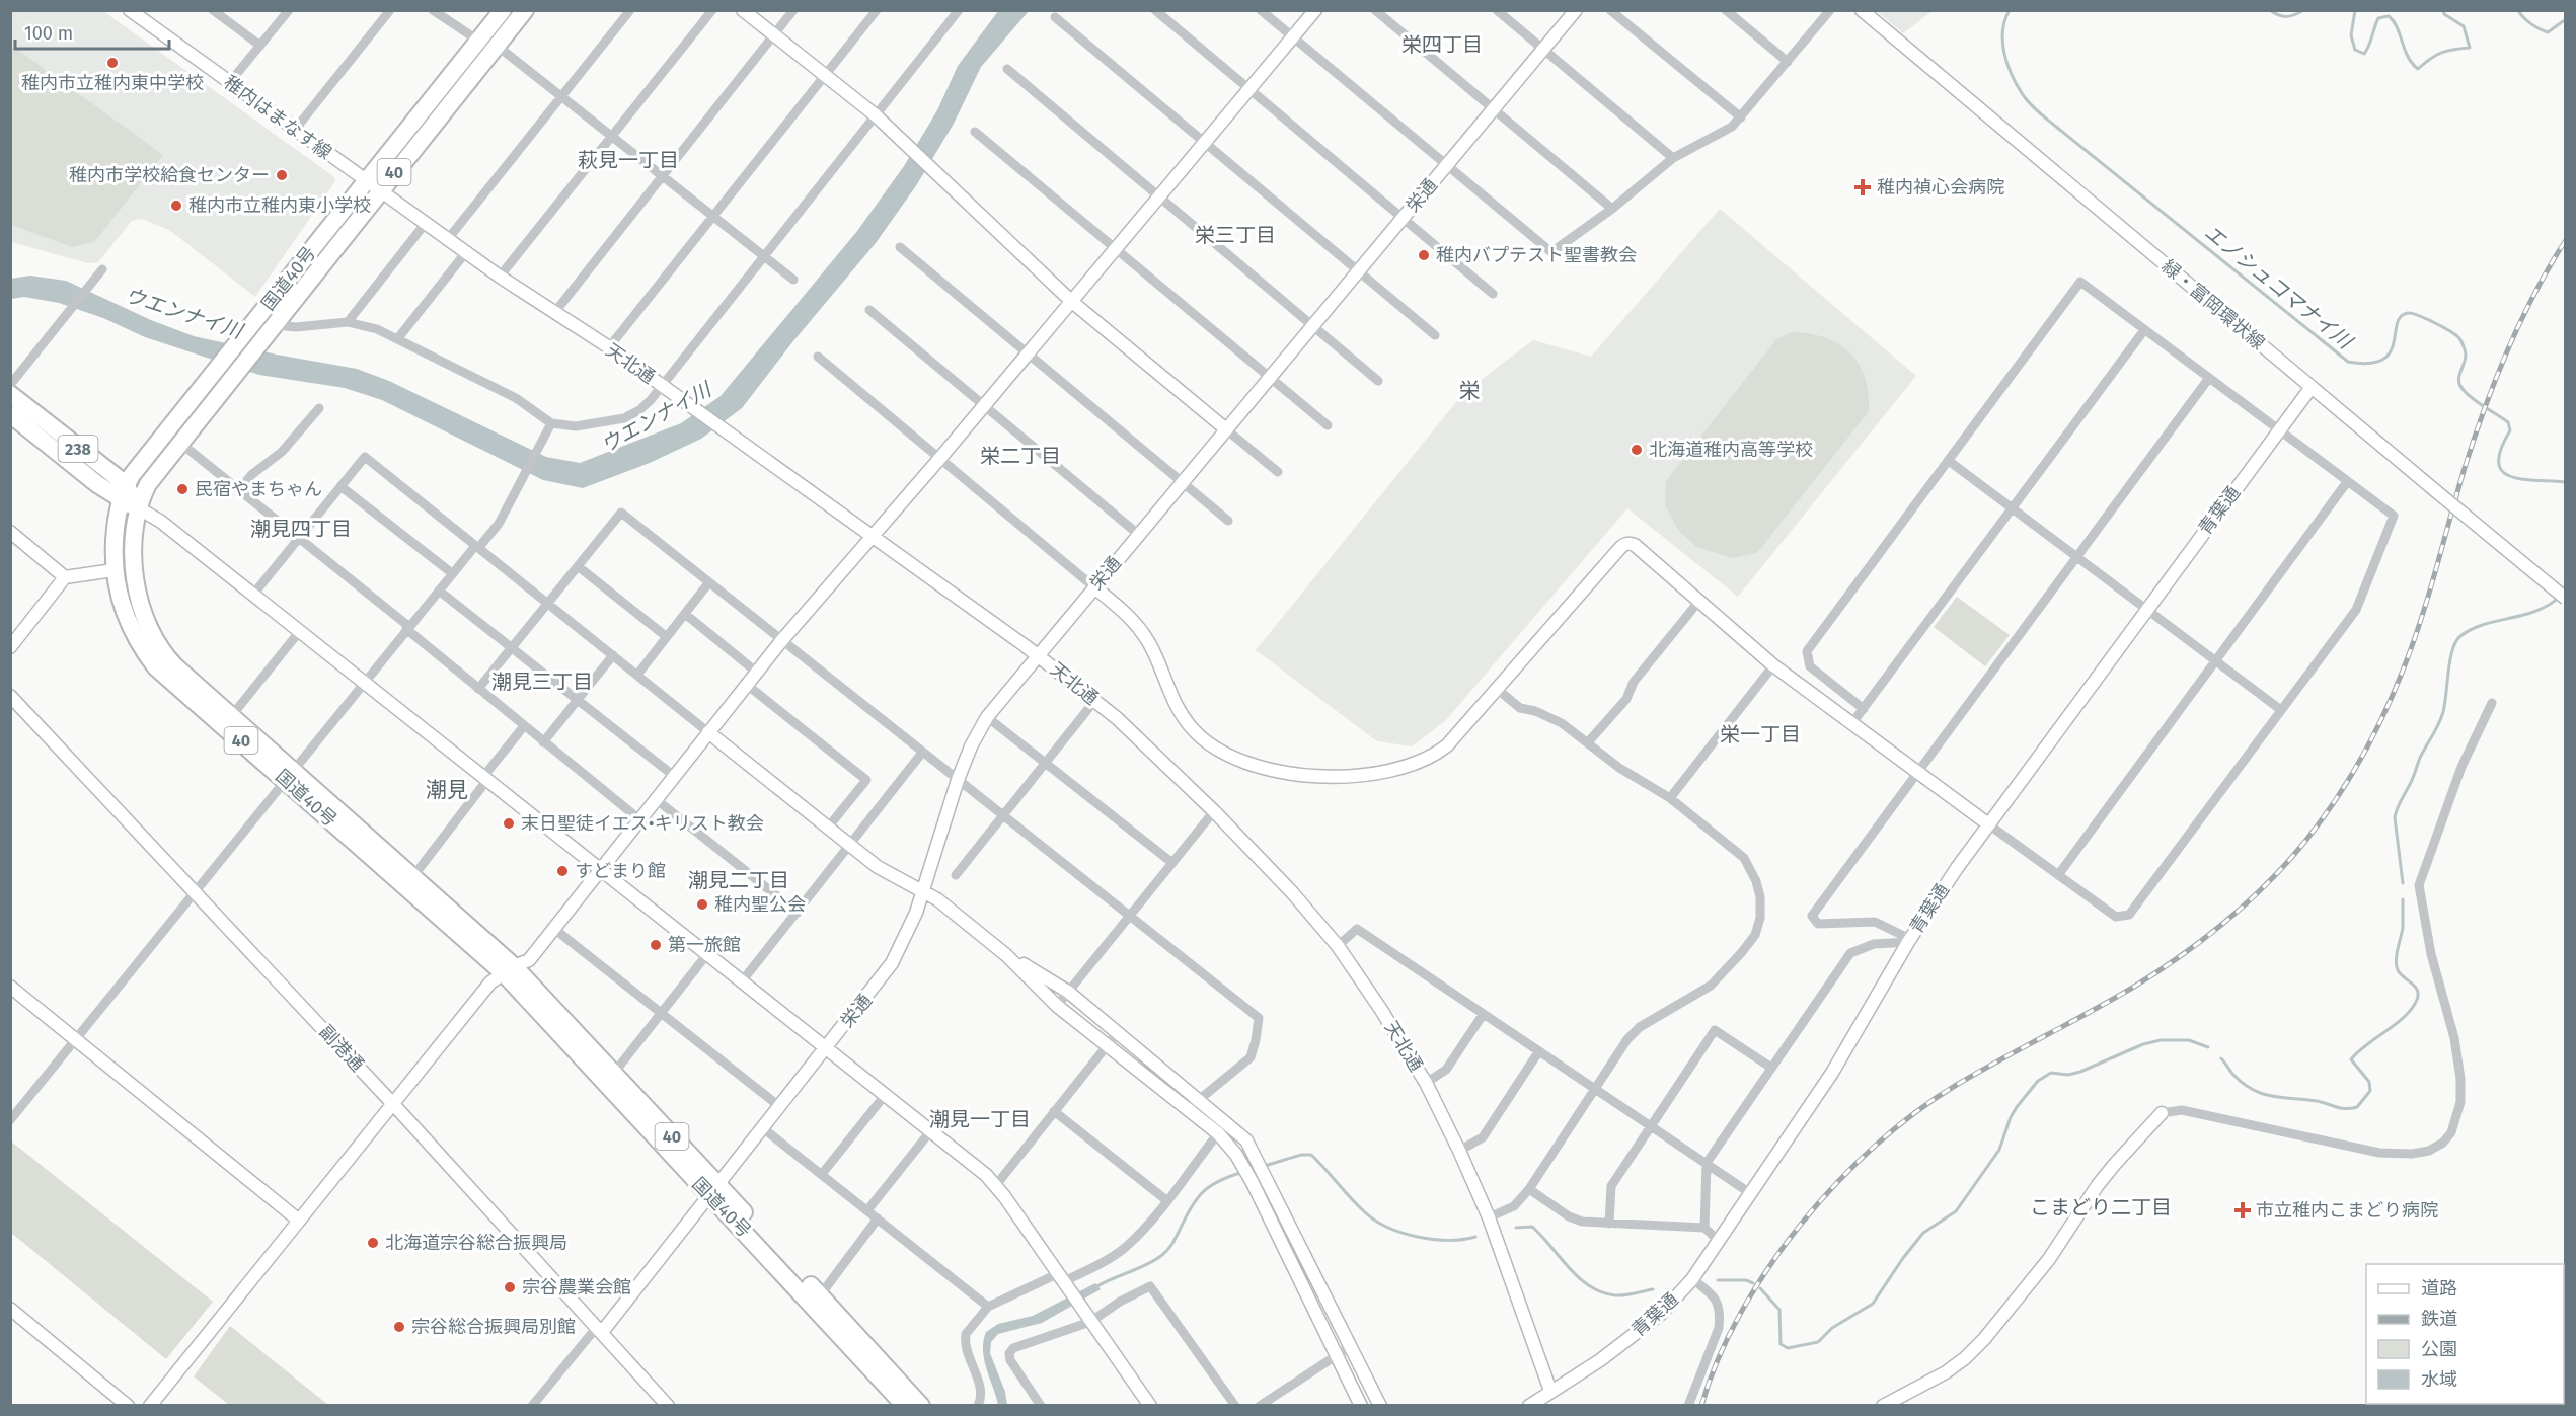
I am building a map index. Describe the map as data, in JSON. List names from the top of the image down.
{
  "streets": {
    "highway": ["40", "国道40号", "238"],
    "street": [
      "稚内はまなす線",
      "栄通",
      "緑・富岡環状線",
      "天北通",
      "青葉通",
      "副港通"
    ]
  },
  "crossings": [
    ["稚内はまなす線", "国道40号"],
    ["稚内はまなす線", "天北通"],
    ["栄通", "国道40号"],
    ["栄通", "天北通"],
    ["栄通", "副港通"],
    ["国道40号", "天北通"],
    ["国道40号", "238"],
    ["緑・富岡環状線", "青葉通"],
    ["天北通", "青葉通"]
  ],
  "districts": [
    "栄四丁目",
    "萩見一丁目",
    "栄三丁目",
    "栄",
    "栄二丁目",
    "潮見四丁目",
    "潮見三丁目",
    "栄一丁目",
    "潮見",
    "潮見二丁目",
    "潮見一丁目",
    "こまどり二丁目"
  ],
  "water": ["エノシュコマナイ川", "ウエンナイ川"],
  "places": {
    "other": [
      "稚内市立稚内東中学校",
      "稚内市学校給食センター",
      "稚内市立稚内東小学校",
      "稚内バプテスト聖書教会",
      "北海道稚内高等学校",
      "民宿やまちゃん",
      "末日聖徒イエス•キリスト教会",
      "すどまり館",
      "稚内聖公会",
      "第一旅館",
      "北海道宗谷総合振興局",
      "宗谷農業会館",
      "宗谷総合振興局別館"
    ],
    "health": ["稚内禎心会病院", "市立稚内こまどり病院"]
  },
  "legend": [
    "道路",
    "鉄道",
    "公園",
    "水域"
  ],
  "scale_bar": "100 m"
}
